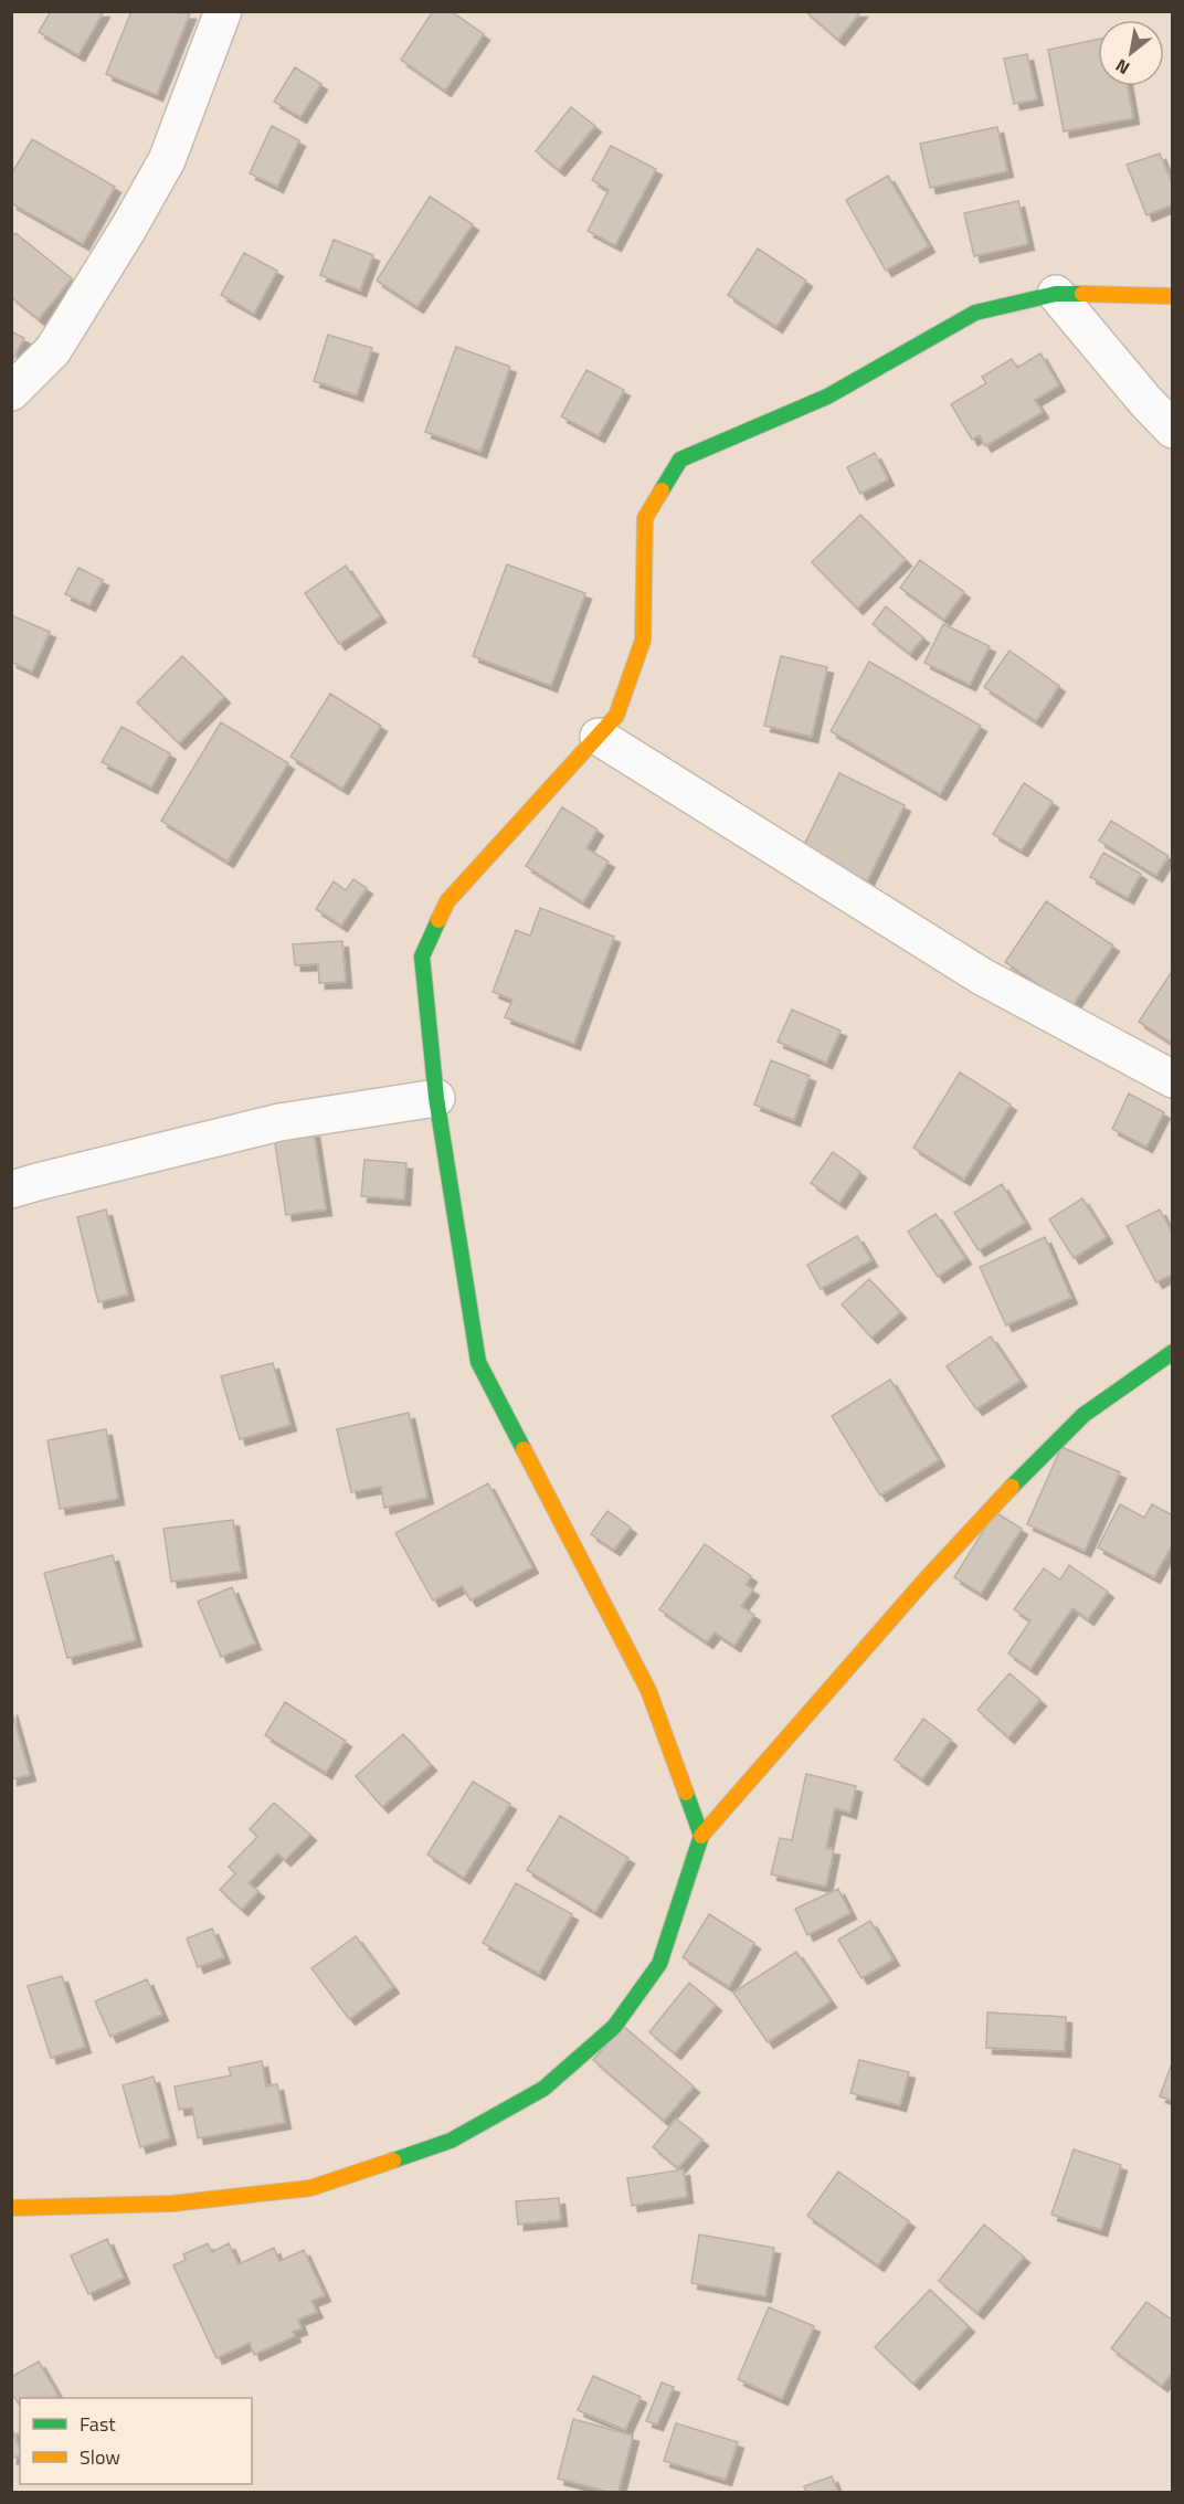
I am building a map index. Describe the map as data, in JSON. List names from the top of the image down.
{
  "legend": ["Fast", "Slow"],
  "north": "bottom left"
}
